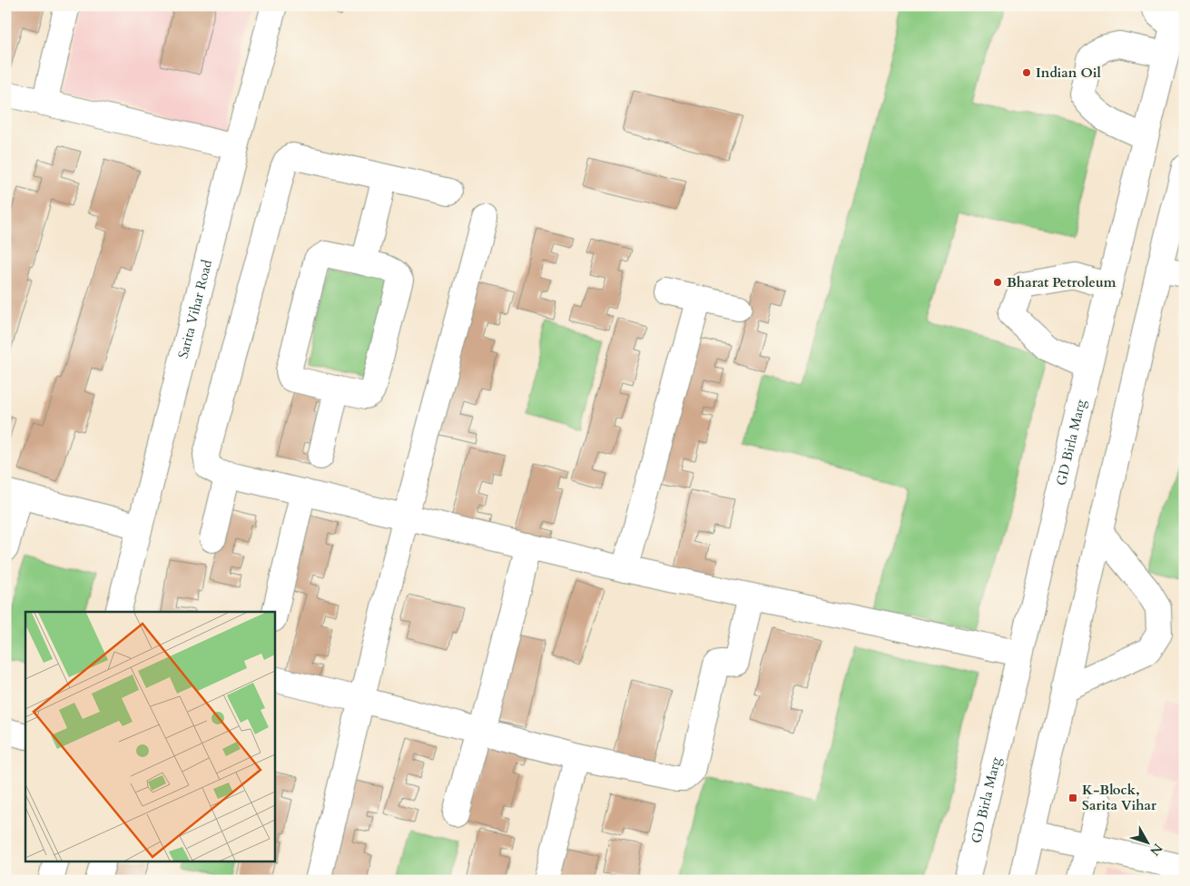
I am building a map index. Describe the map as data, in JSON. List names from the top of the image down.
{
  "streets": {
    "street": ["Sarita Vihar Road", "GD Birla Marg"]
  },
  "places": {
    "other": ["Indian Oil", "Bharat Petroleum"],
    "transit": ["K-Block, Sarita Vihar"]
  },
  "north": "bottom right"
}
